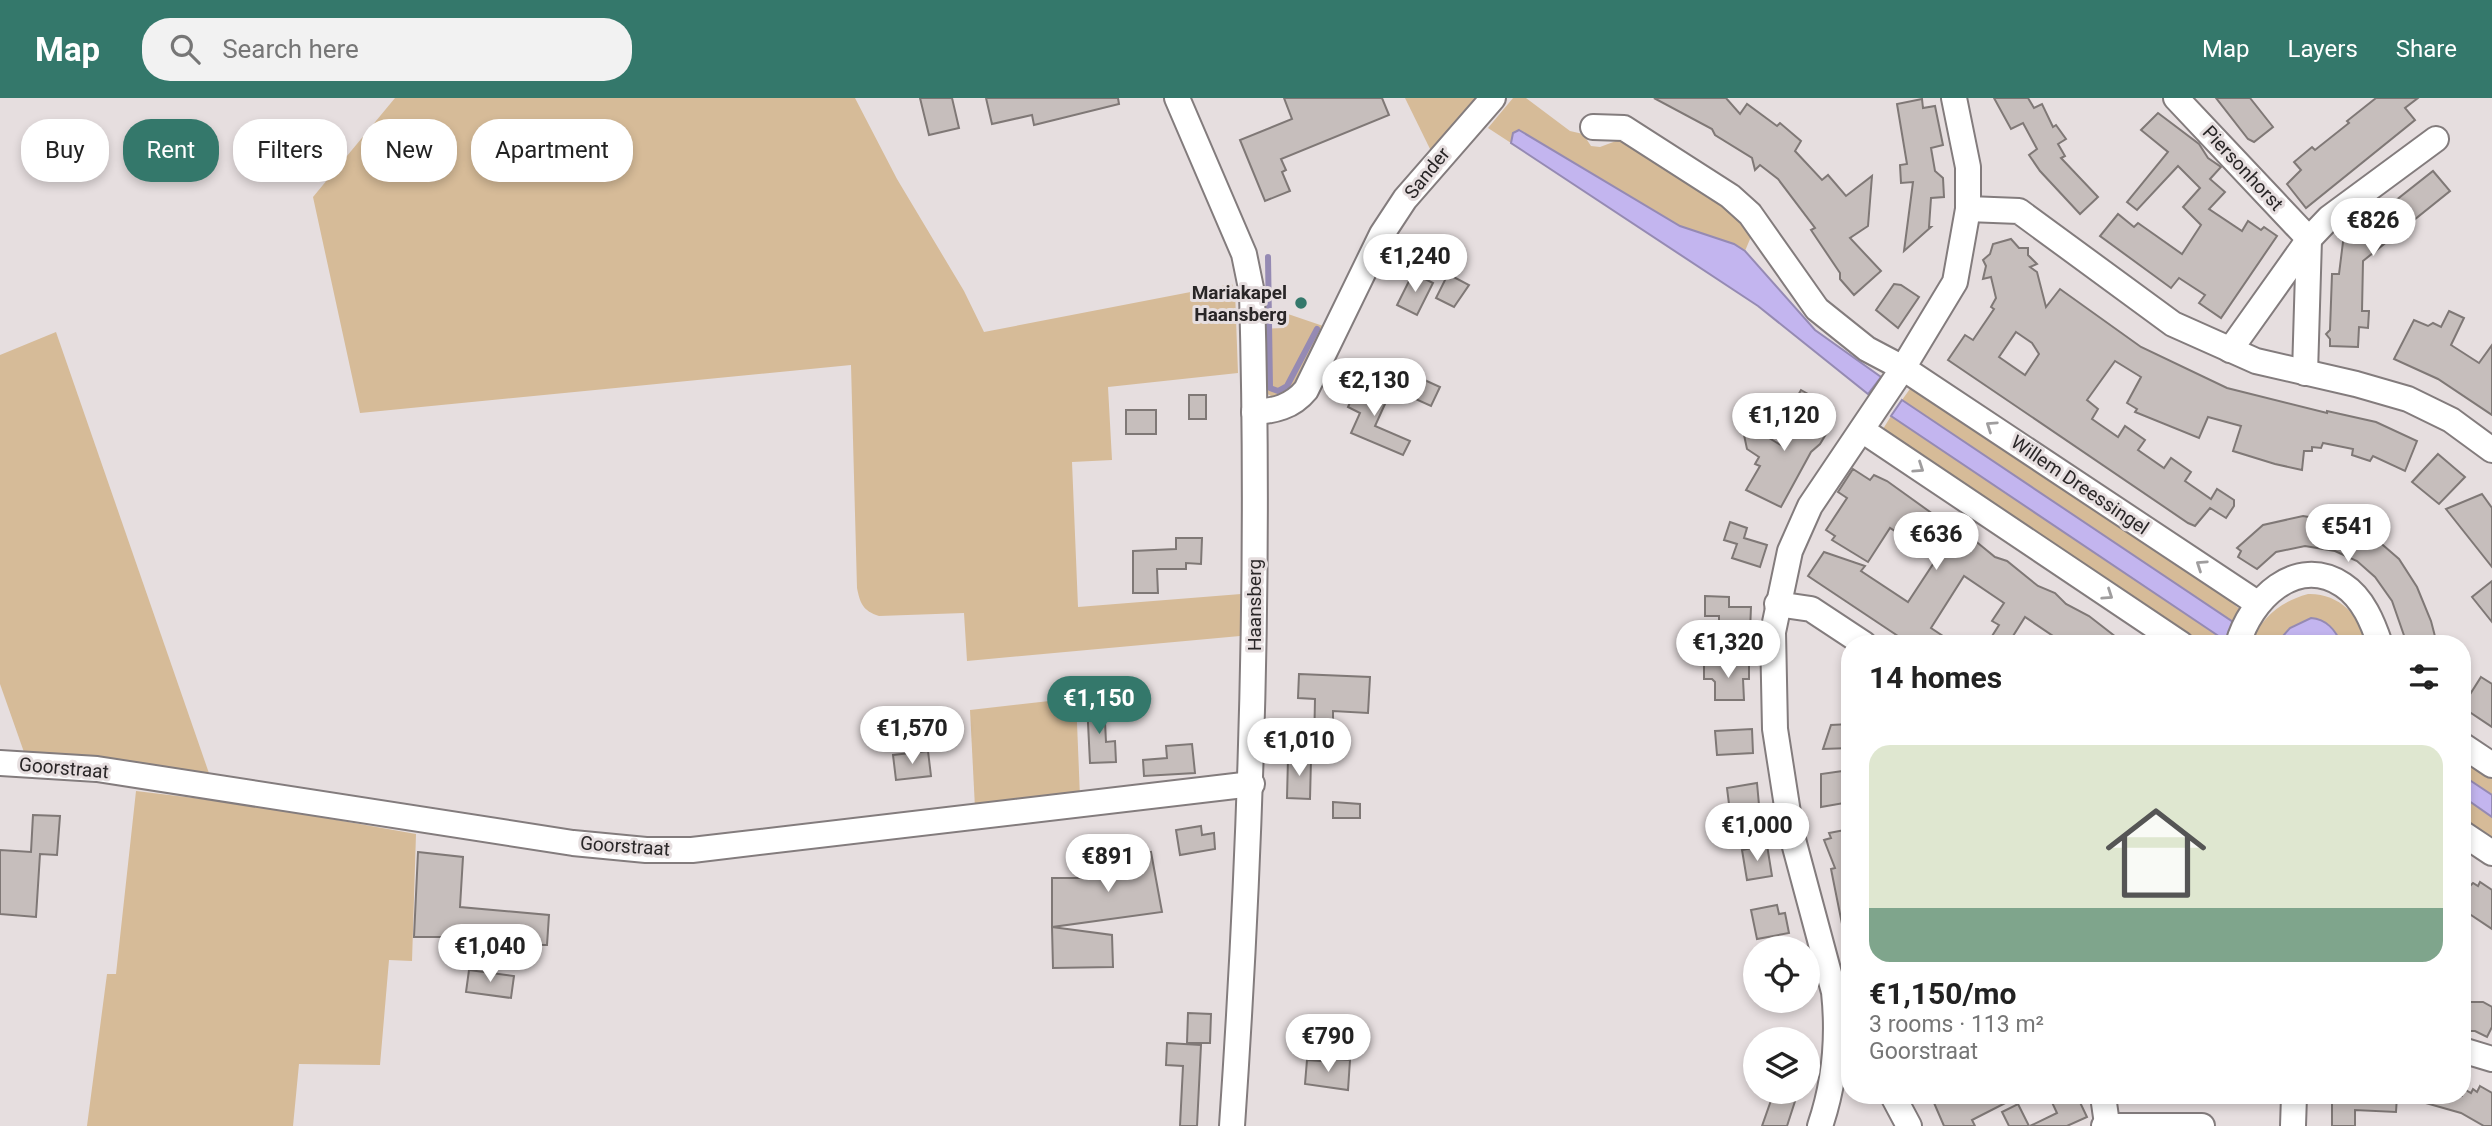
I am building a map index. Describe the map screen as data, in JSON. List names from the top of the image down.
{
  "streets": {
    "street": [
      "Piersonhorst",
      "Sander",
      "Willem Dreessingel",
      "Haansberg",
      "Goorstraat"
    ]
  },
  "crossings": [
    ["Sander", "Haansberg"],
    ["Haansberg", "Goorstraat"]
  ],
  "places": ["Mariakapel Haansberg"],
  "page": {
    "header": "Map",
    "search": "Search here",
    "nav": ["Map", "Layers", "Share"],
    "chip": [
      "Buy",
      "Rent",
      "Filters",
      "New",
      "Apartment"
    ],
    "price": [
      "€826",
      "€1,240",
      "€2,130",
      "€1,120",
      "€541",
      "€636",
      "€1,320",
      "€1,150",
      "€1,570",
      "€1,010",
      "€1,000",
      "€891",
      "€1,040",
      "€790"
    ],
    "heading": "14 homes",
    "list": [
      {
        "name": "€1,150/mo",
        "note": "3 rooms · 113 m² · Goorstraat"
      }
    ]
  }
}
